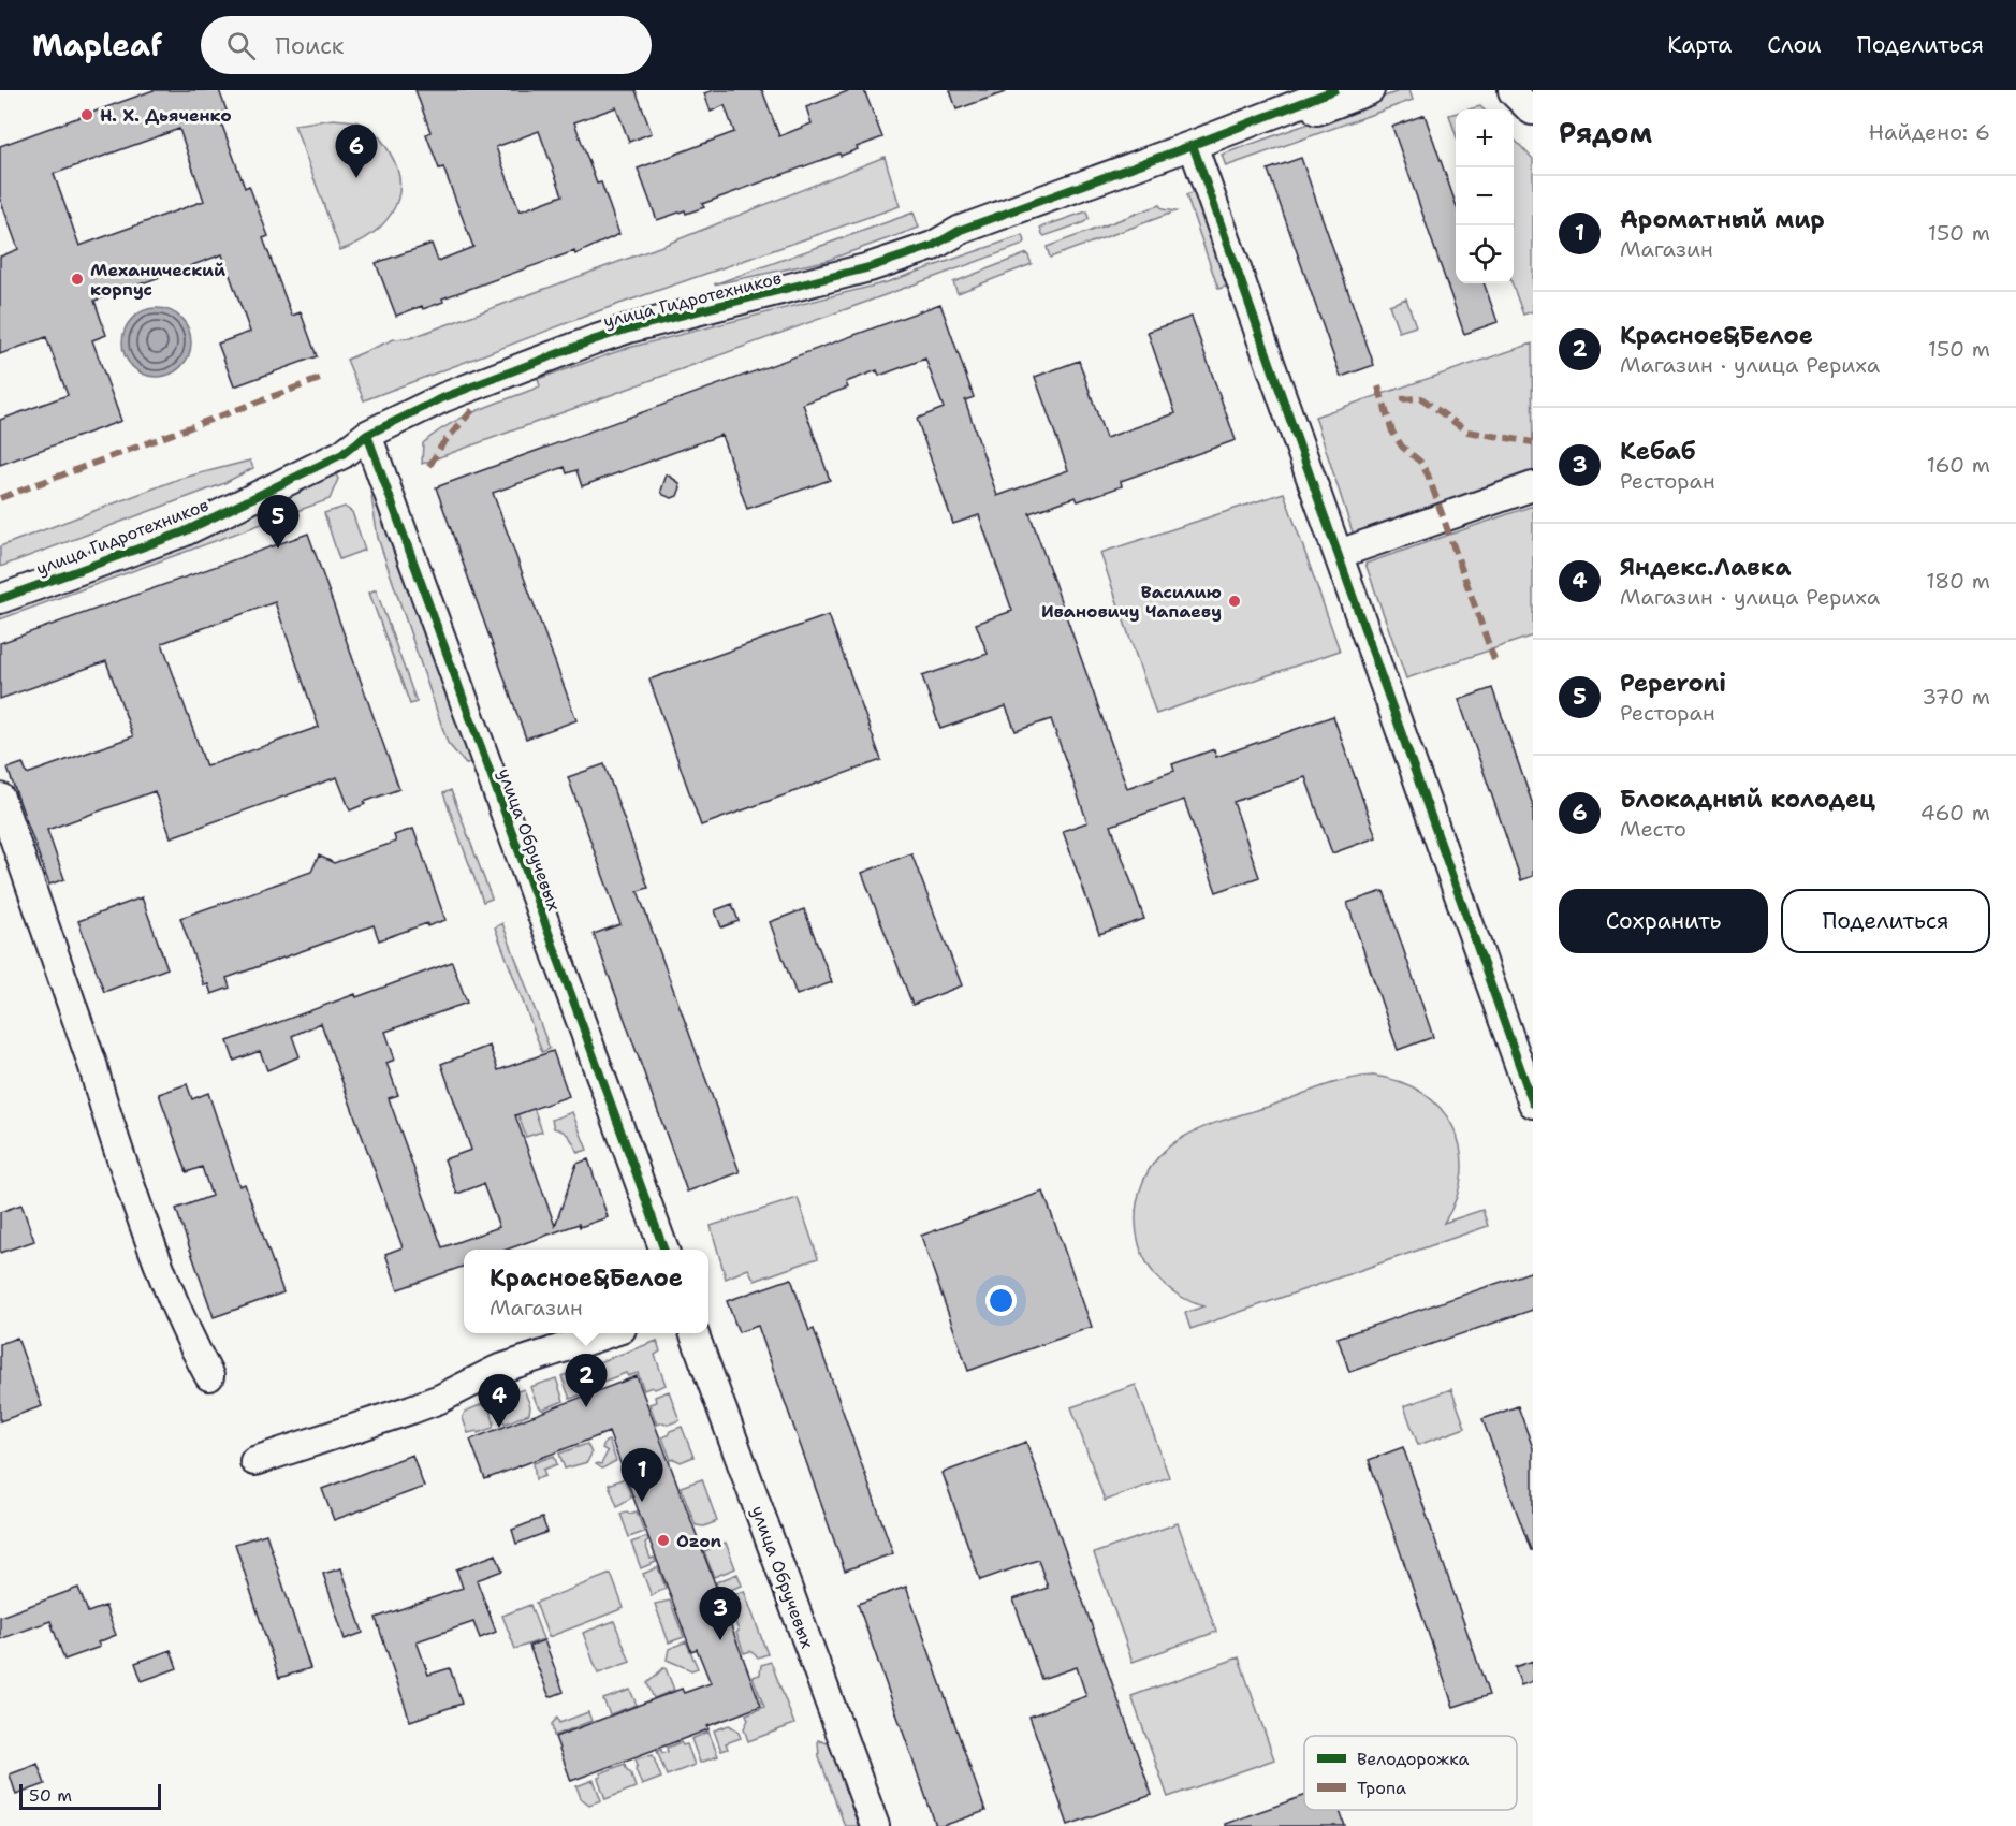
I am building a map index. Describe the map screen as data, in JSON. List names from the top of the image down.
{
  "streets": {
    "street": ["улица Гидротехников", "улица Обручевых"]
  },
  "crossings": [
    ["улица Гидротехников", "улица Обручевых"]
  ],
  "places": [
    "Н. Х. Дьяченко",
    "Механический корпус",
    "Василию Ивановичу Чапаеву",
    "Ozon"
  ],
  "legend": ["Велодорожка", "Тропа"],
  "scale_bar": "50 m",
  "page": {
    "header": "Mapleaf",
    "search": "Поиск",
    "nav": ["Карта", "Слои", "Поделиться"],
    "heading": ["Рядом", "Найдено: 6"],
    "map_buttons": ["+", "−"],
    "pins": [
      "6",
      "5",
      "2",
      "4",
      "1",
      "3"
    ],
    "list": [
      {
        "mark": "1",
        "name": "Ароматный мир",
        "note": "Магазин",
        "value": "150 m"
      },
      {
        "mark": "2",
        "name": "Красное&Белое",
        "note": "Магазин · улица Рериха",
        "value": "150 m"
      },
      {
        "mark": "3",
        "name": "Кебаб",
        "note": "Ресторан",
        "value": "160 m"
      },
      {
        "mark": "4",
        "name": "Яндекс.Лавка",
        "note": "Магазин · улица Рериха",
        "value": "180 m"
      },
      {
        "mark": "5",
        "name": "Peperoni",
        "note": "Ресторан",
        "value": "370 m"
      },
      {
        "mark": "6",
        "name": "Блокадный колодец",
        "note": "Место",
        "value": "460 m"
      }
    ],
    "buttons": ["Сохранить", "Поделиться"],
    "popup": ["Красное&Белое", "Магазин"],
    "scale": "50 m"
  }
}
